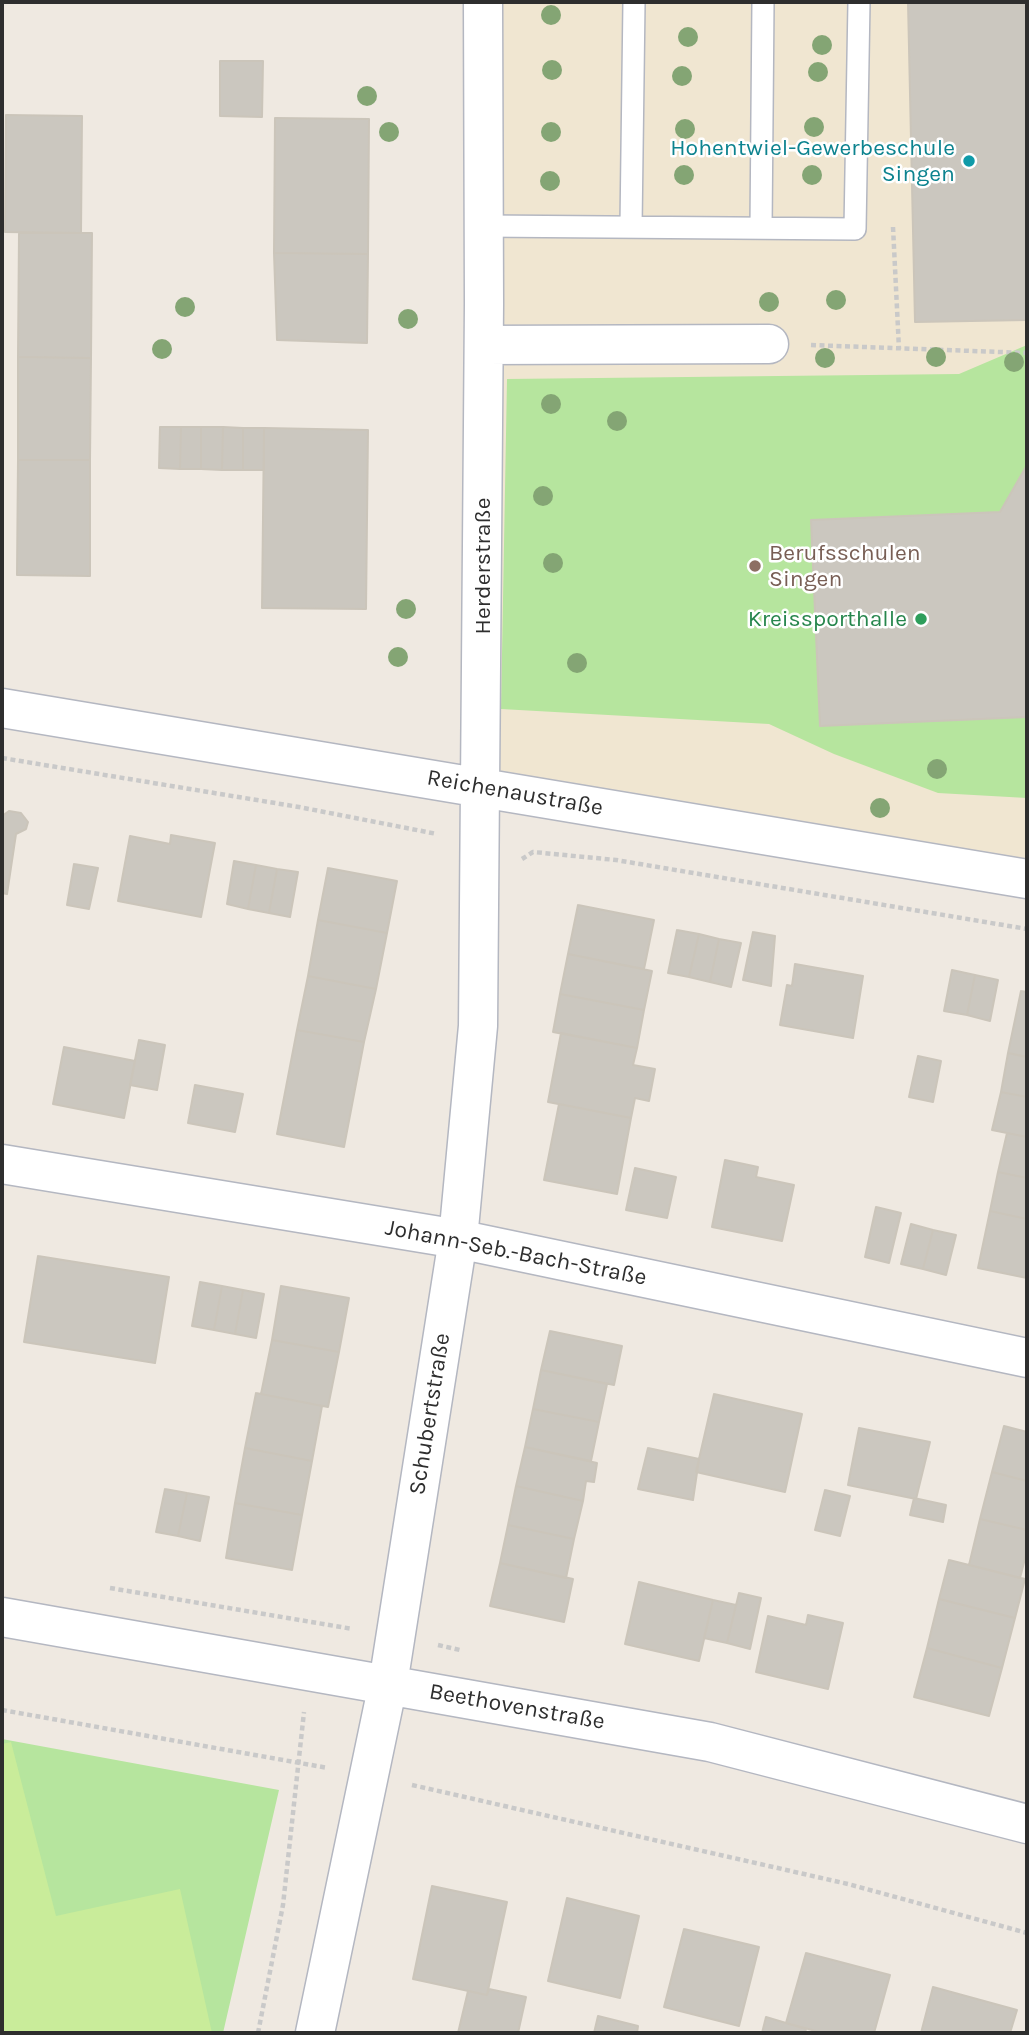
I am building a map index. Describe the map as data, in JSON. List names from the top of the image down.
{
  "streets": {
    "street": [
      "Herderstraße",
      "Reichenaustraße",
      "Johann-Seb.-Bach-Straße",
      "Schubertstraße",
      "Beethovenstraße"
    ]
  },
  "crossings": [
    ["Herderstraße", "Reichenaustraße"],
    ["Herderstraße", "Schubertstraße"],
    ["Reichenaustraße", "Schubertstraße"],
    ["Johann-Seb.-Bach-Straße", "Schubertstraße"],
    ["Schubertstraße", "Beethovenstraße"]
  ],
  "places": ["Hohentwiel-Gewerbeschule Singen", "Berufsschulen Singen", "Kreissporthalle"]
}
